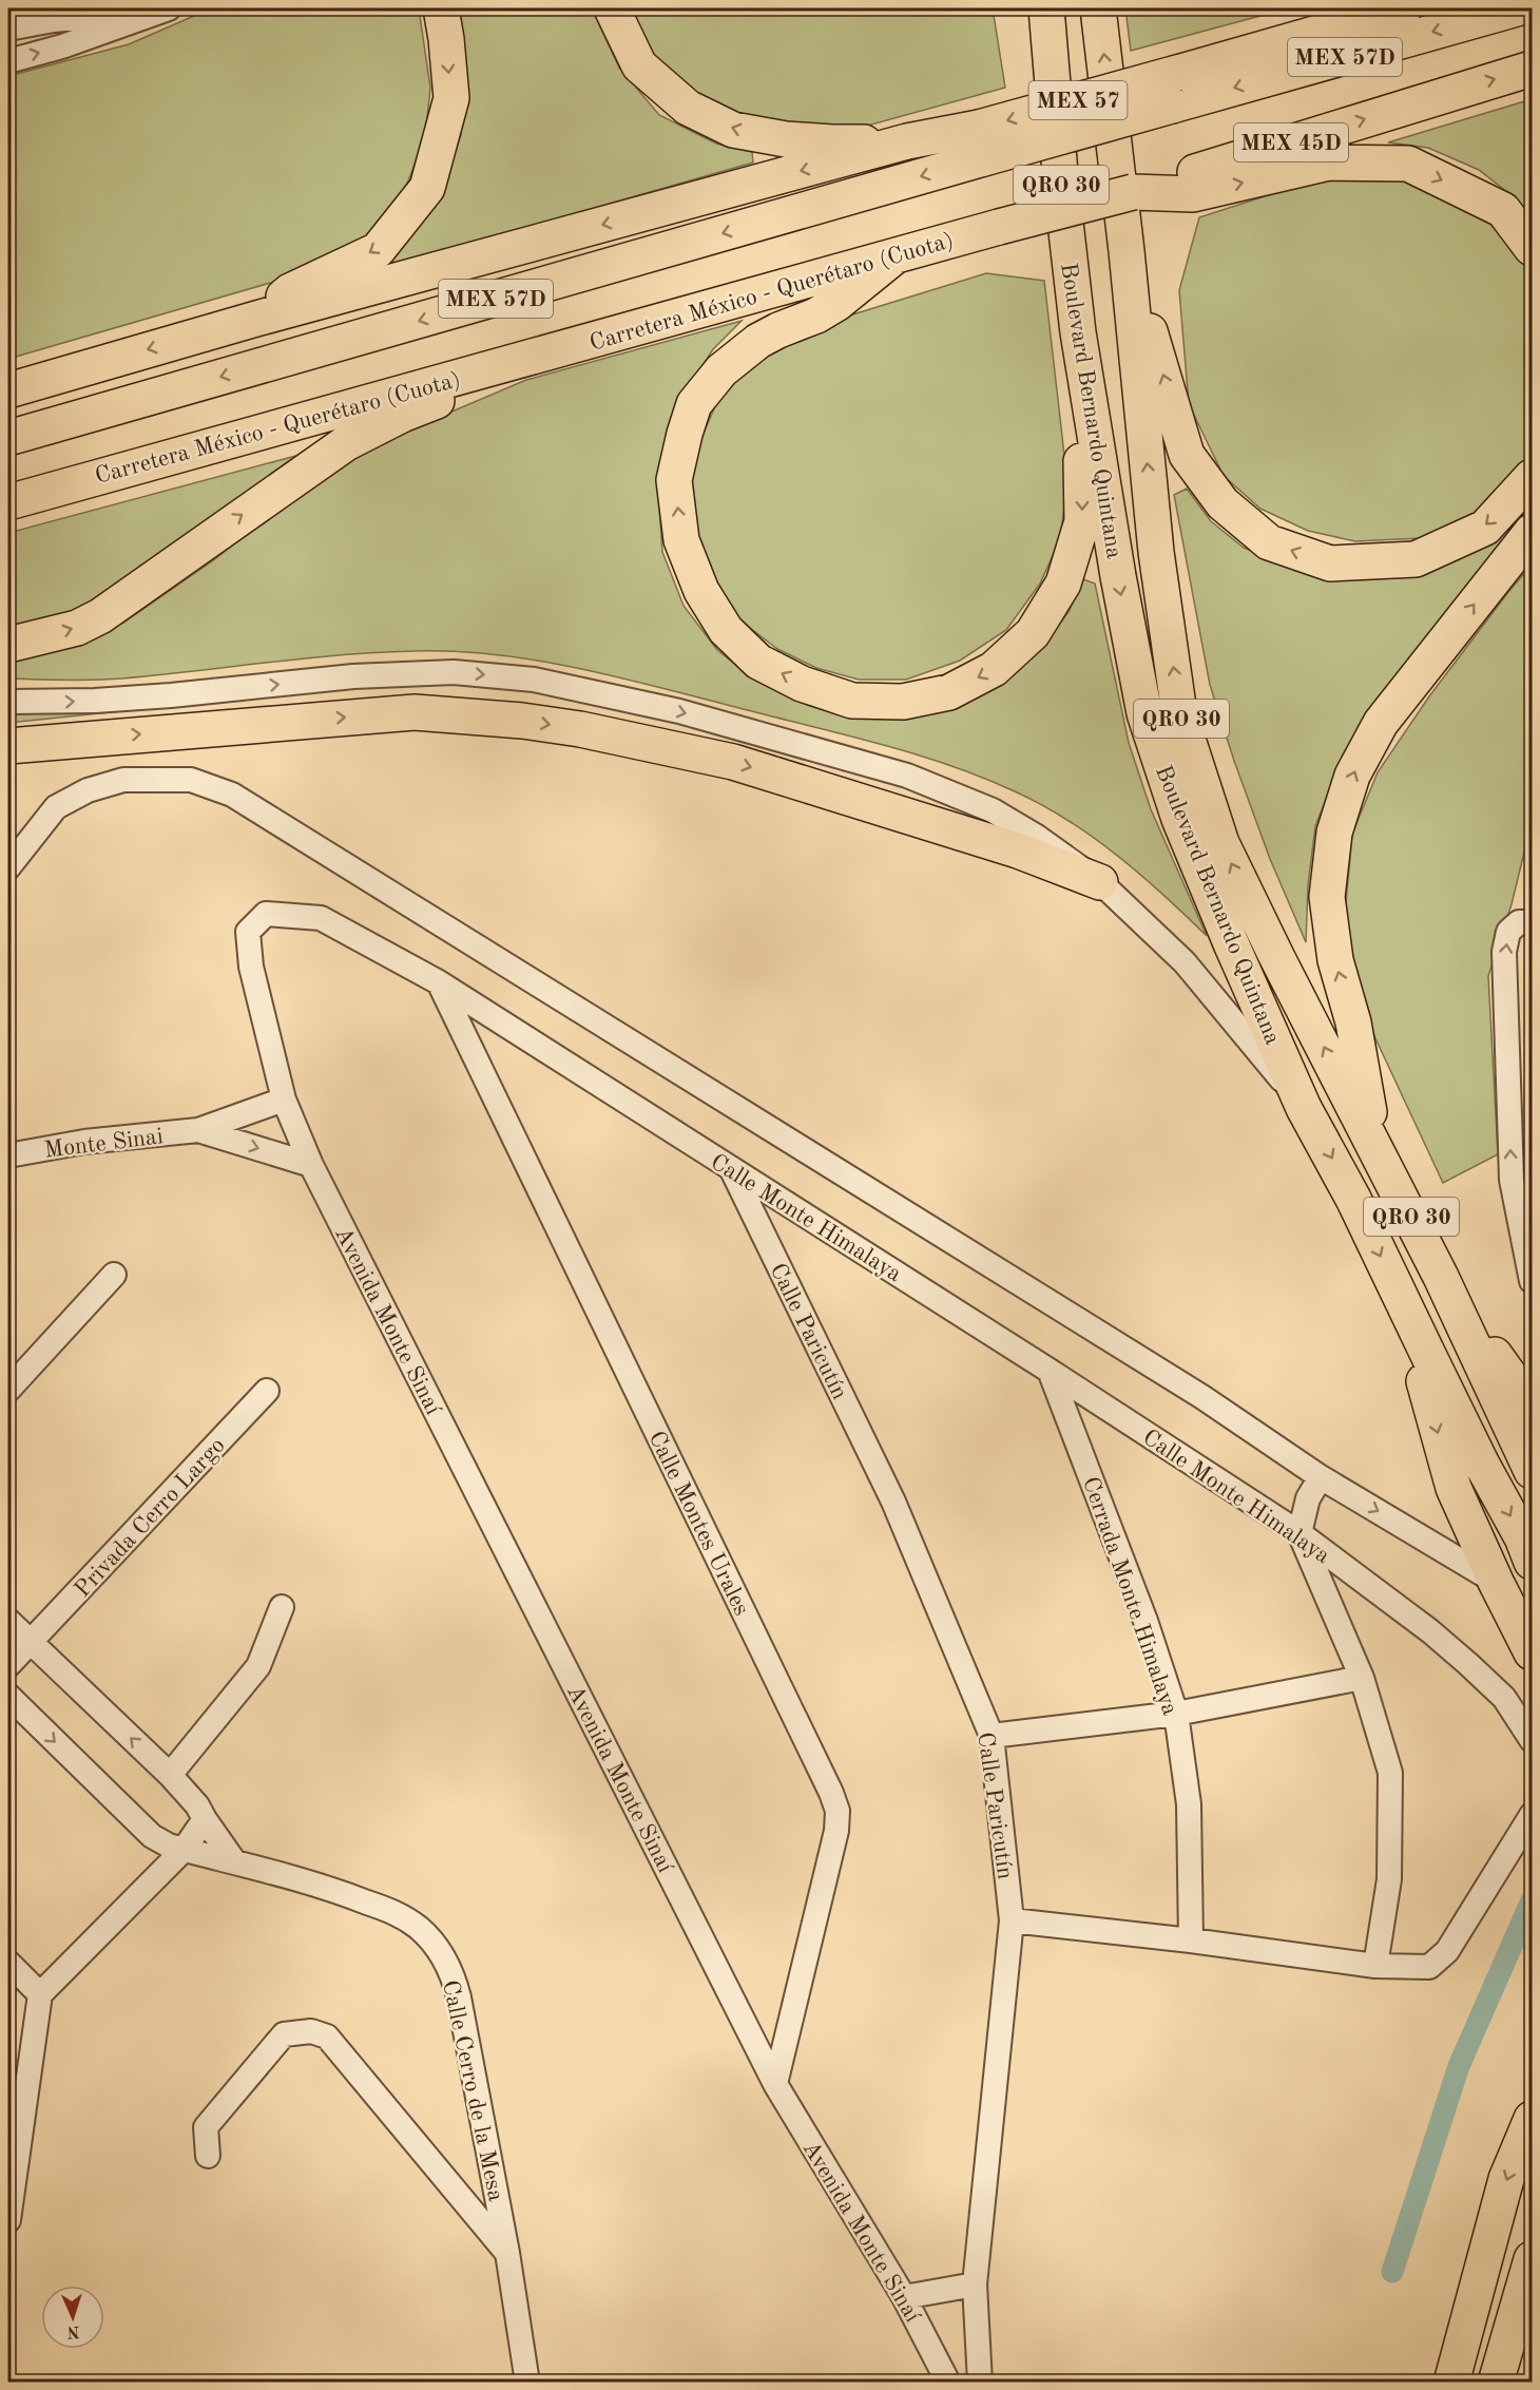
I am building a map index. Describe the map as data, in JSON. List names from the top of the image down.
{
  "streets": {
    "highway": [
      "MEX 57D",
      "MEX 57",
      "MEX 45D",
      "QRO 30",
      "Carretera México - Querétaro (Cuota)",
      "Boulevard Bernardo Quintana"
    ],
    "street": [
      "Monte Sinai",
      "Calle Monte Himalaya",
      "Avenida Monte Sinaí",
      "Calle Paricutín",
      "Privada Cerro Largo",
      "Calle Montes Urales",
      "Cerrada Monte Himalaya",
      "Calle Cerro de la Mesa"
    ]
  },
  "crossings": [
    ["MEX 57D", "MEX 57"],
    ["Monte Sinai", "Calle Monte Himalaya"],
    ["Monte Sinai", "Avenida Monte Sinaí"],
    ["Calle Monte Himalaya", "Avenida Monte Sinaí"],
    ["Calle Monte Himalaya", "Calle Paricutín"],
    ["Calle Monte Himalaya", "Calle Montes Urales"],
    ["Calle Monte Himalaya", "Cerrada Monte Himalaya"],
    ["Avenida Monte Sinaí", "Calle Montes Urales"]
  ],
  "north": "bottom"
}
